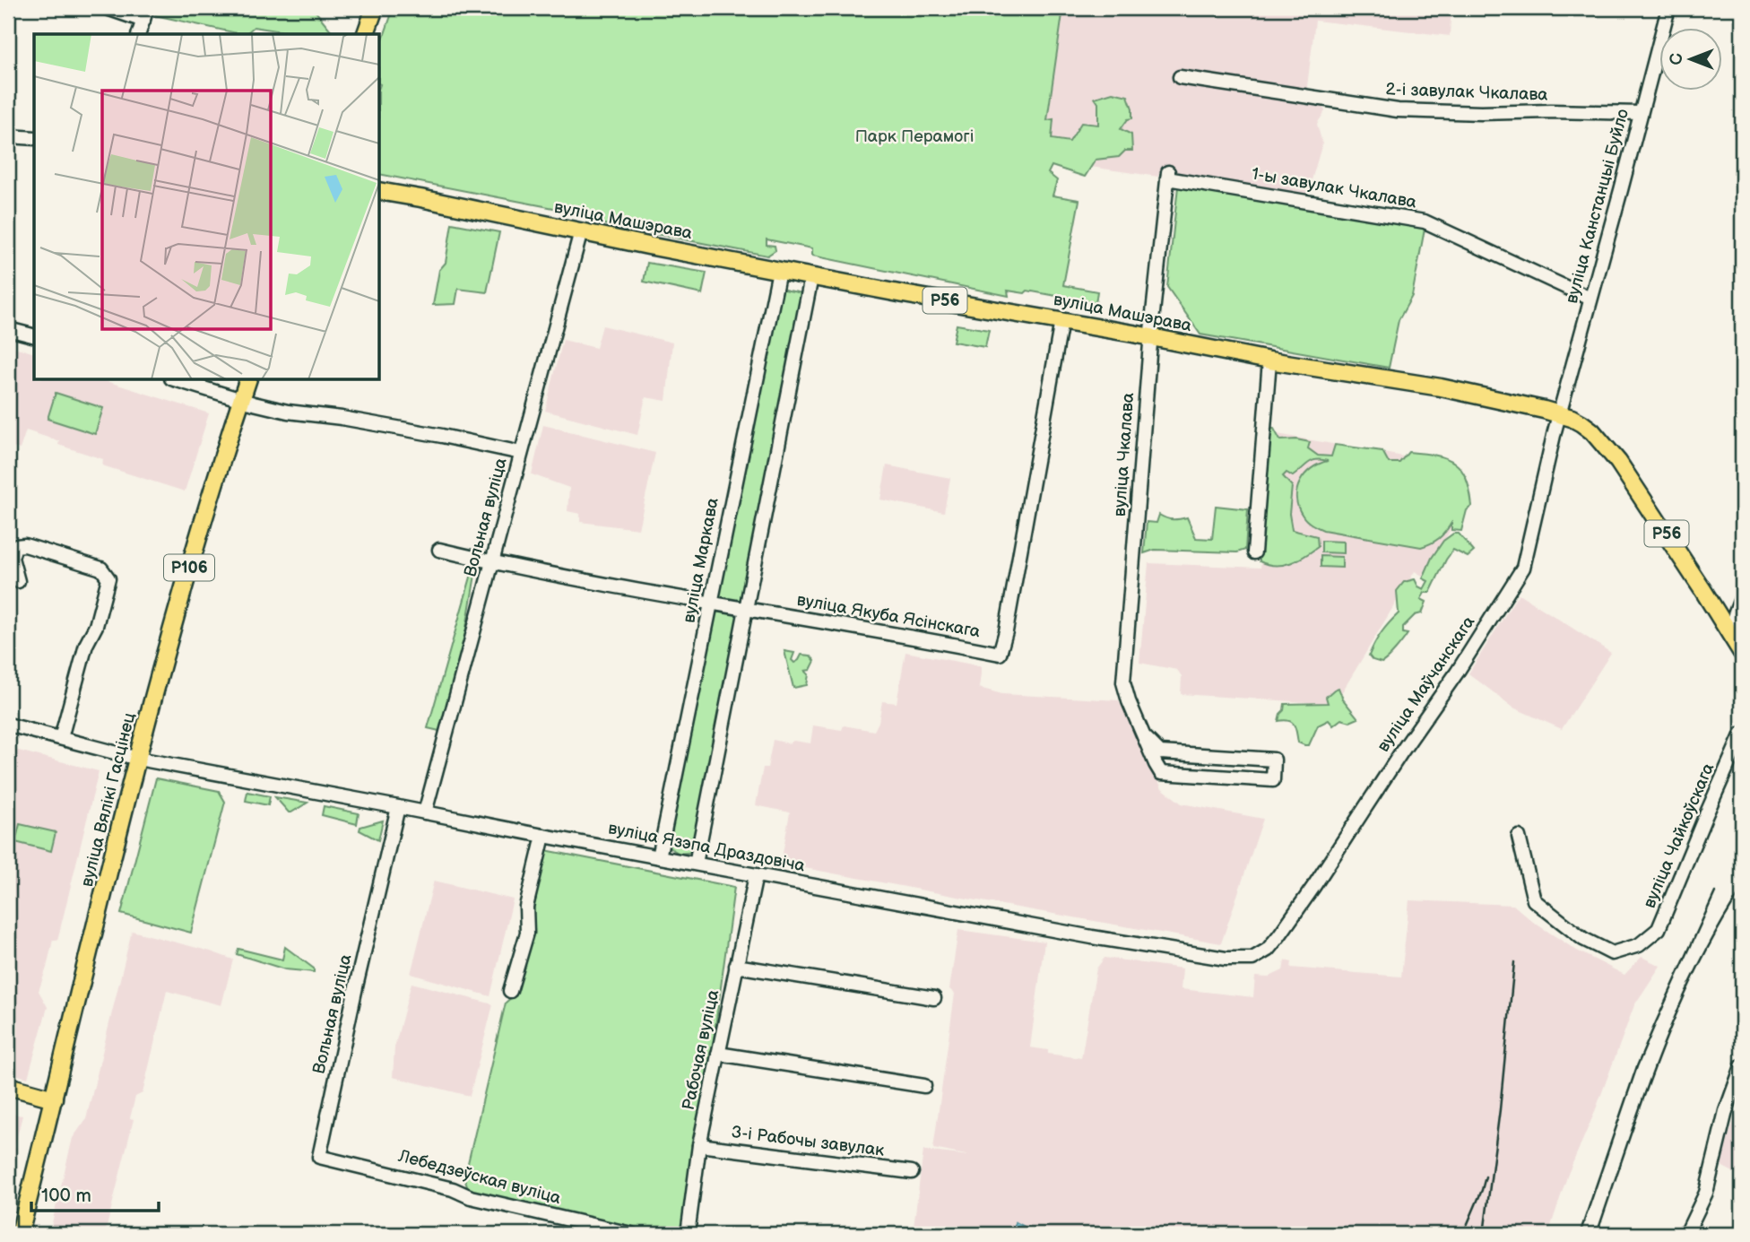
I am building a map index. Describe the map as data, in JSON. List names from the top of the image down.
{
  "streets": {
    "main road": [
      "вуліца Машэрава",
      "Р56",
      "Р106",
      "вуліца Вялікі Гасцінец"
    ],
    "street": [
      "2-і завулак Чкалава",
      "1-ы завулак Чкалава",
      "вуліца Канстанцыі Буйло",
      "вуліца Чкалава",
      "Вольная вуліца",
      "вуліца Маркава",
      "вуліца Якуба Ясінскага",
      "вуліца Маўчанскага",
      "вуліца Чайкоўскага",
      "вуліца Язэпа Драздовіча",
      "Рабочая вуліца",
      "3-і Рабочы завулак",
      "Лебедзеўская вуліца"
    ]
  },
  "crossings": [
    ["2-і завулак Чкалава", "вуліца Канстанцыі Буйло"],
    ["1-ы завулак Чкалава", "вуліца Канстанцыі Буйло"],
    ["1-ы завулак Чкалава", "вуліца Чкалава"],
    ["вуліца Канстанцыі Буйло", "вуліца Машэрава"],
    ["вуліца Канстанцыі Буйло", "вуліца Маўчанскага"],
    ["вуліца Машэрава", "вуліца Чкалава"],
    ["вуліца Машэрава", "Вольная вуліца"],
    ["вуліца Машэрава", "вуліца Маркава"],
    ["вуліца Машэрава", "вуліца Якуба Ясінскага"],
    ["вуліца Машэрава", "вуліца Маўчанскага"],
    ["Вольная вуліца", "вуліца Якуба Ясінскага"],
    ["Вольная вуліца", "вуліца Язэпа Драздовіча"],
    ["Вольная вуліца", "Лебедзеўская вуліца"],
    ["вуліца Маркава", "вуліца Якуба Ясінскага"],
    ["вуліца Маркава", "вуліца Язэпа Драздовіча"],
    ["вуліца Маўчанскага", "вуліца Язэпа Драздовіча"],
    ["вуліца Вялікі Гасцінец", "вуліца Язэпа Драздовіча"],
    ["вуліца Язэпа Драздовіча", "Рабочая вуліца"],
    ["Рабочая вуліца", "3-і Рабочы завулак"]
  ],
  "parks": ["Парк Перамогі"],
  "scale_bar": "100 m",
  "north": "left"
}
